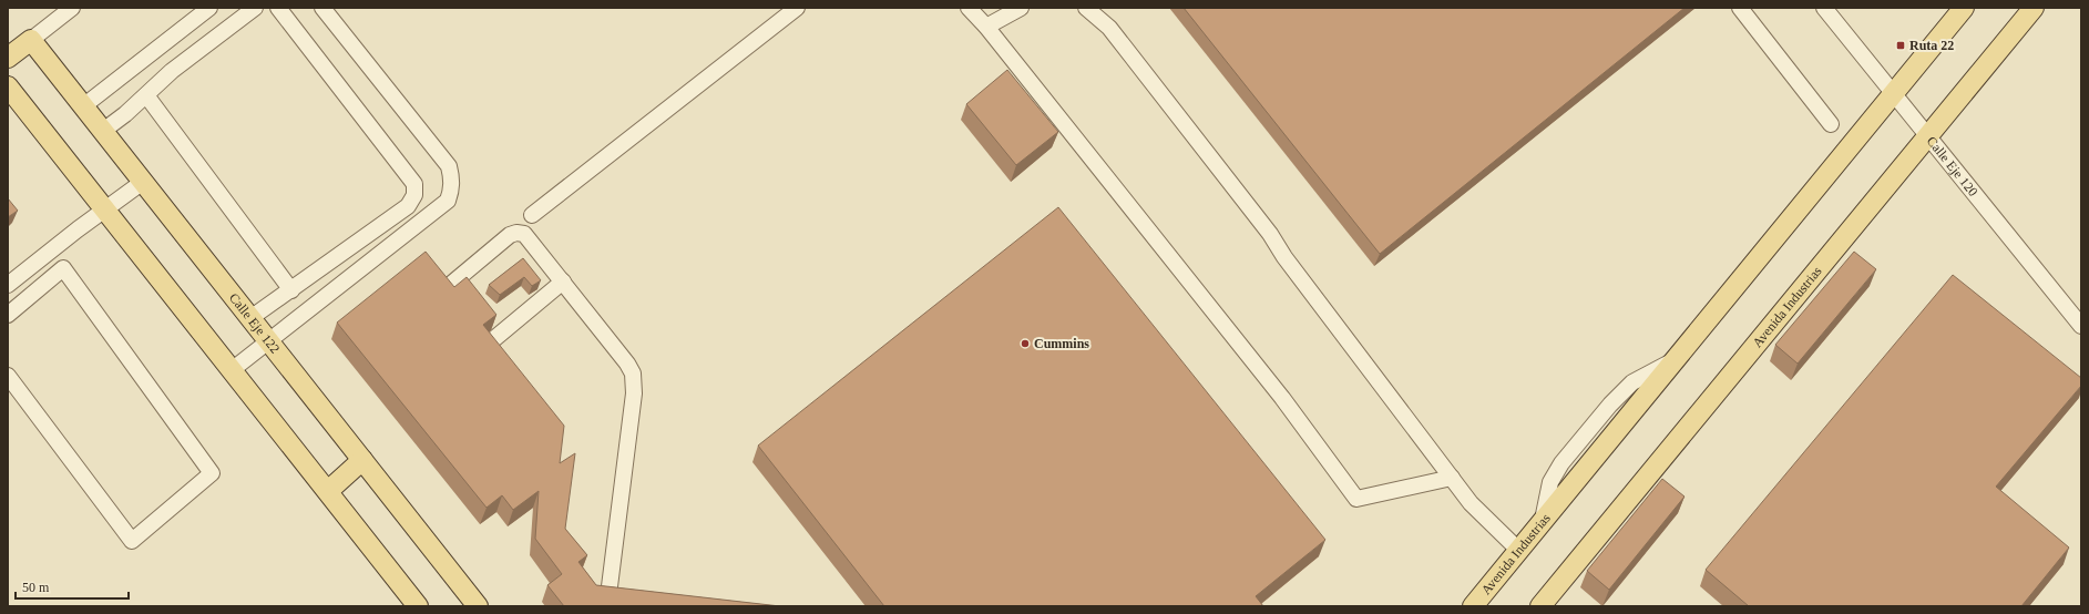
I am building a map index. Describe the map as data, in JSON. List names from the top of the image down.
{
  "streets": {
    "main road": ["Avenida Industrias", "Calle Eje 122"],
    "street": ["Calle Eje 120"]
  },
  "crossings": [
    ["Calle Eje 120", "Avenida Industrias"]
  ],
  "places": {
    "transit": ["Ruta 22"],
    "other": ["Cummins"]
  },
  "scale_bar": "50 m"
}
